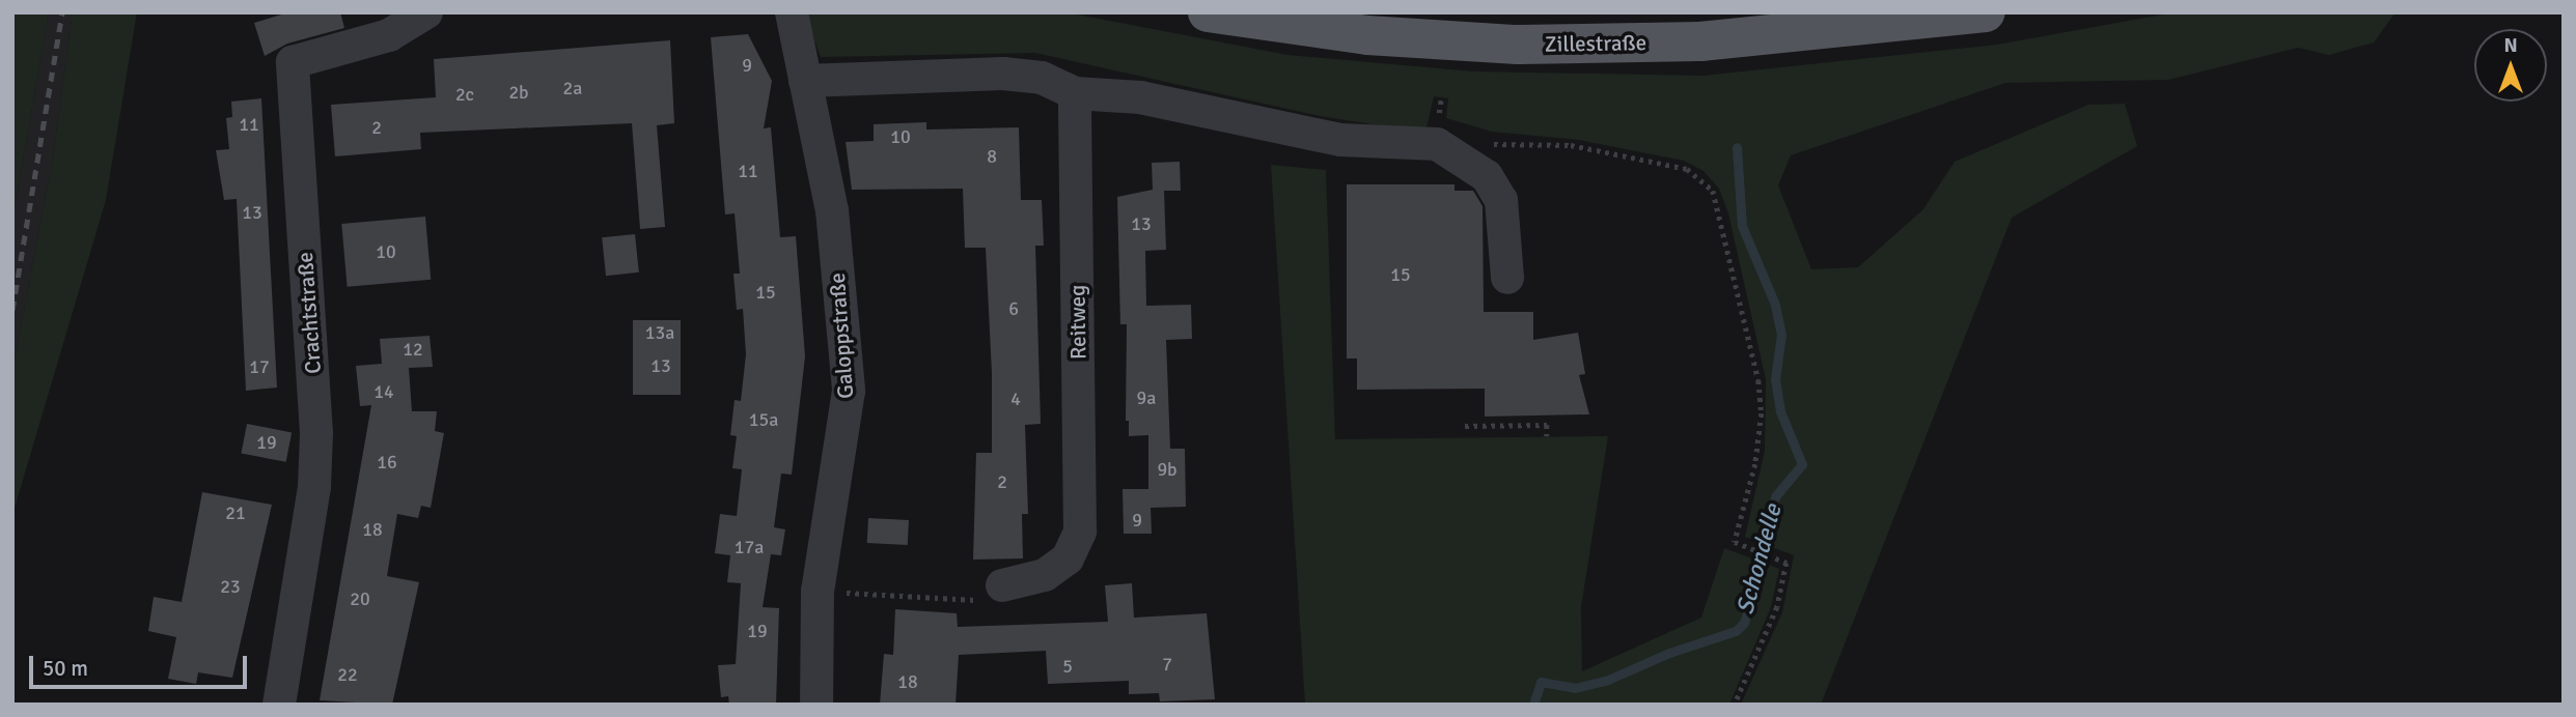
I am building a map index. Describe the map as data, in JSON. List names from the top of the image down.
{
  "streets": {
    "main road": ["Zillestraße"],
    "street": ["Crachtstraße", "Reitweg", "Galoppstraße"]
  },
  "water": ["Schondelle"],
  "house_numbers": [
    "9",
    "2a",
    "2b",
    "2c",
    "11",
    "2",
    "10",
    "8",
    "11",
    "13",
    "13",
    "10",
    "15",
    "15",
    "6",
    "13a",
    "12",
    "13",
    "17",
    "14",
    "9a",
    "4",
    "15a",
    "19",
    "16",
    "9b",
    "2",
    "21",
    "9",
    "18",
    "17a",
    "23",
    "20",
    "19",
    "7",
    "5",
    "22",
    "18"
  ],
  "scale_bar": "50 m",
  "north": "top"
}
